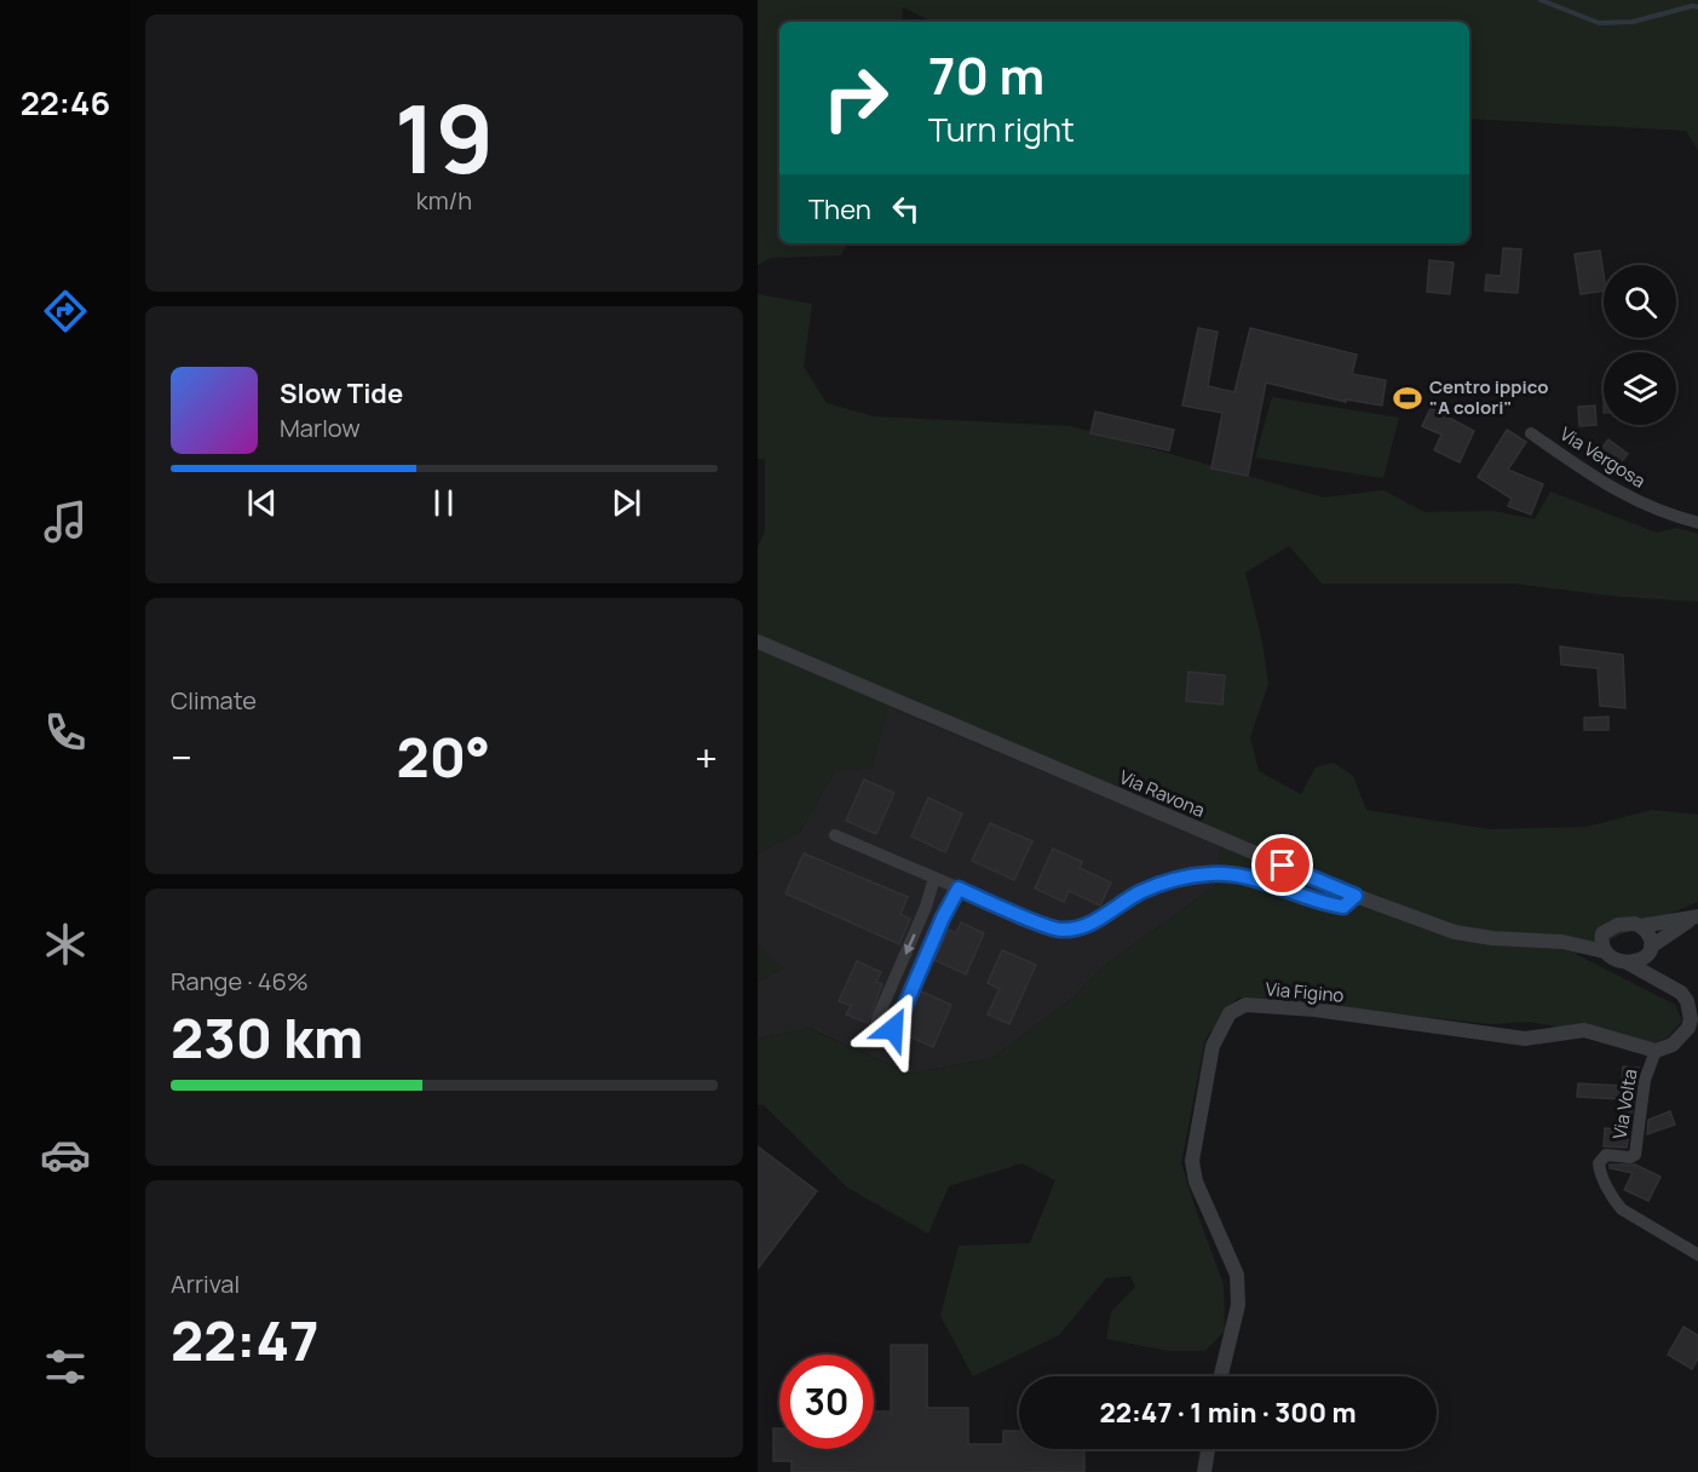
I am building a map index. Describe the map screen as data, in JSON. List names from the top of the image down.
{
  "streets": {
    "street": [
      "Via Vergosa",
      "Via Ravona",
      "Via Figino",
      "Via Volta"
    ]
  },
  "crossings": [
    ["Via Figino", "Via Volta"]
  ],
  "places": {
    "sports": ["Centro ippico \"A colori\""]
  },
  "page": {
    "tabs": "22:46",
    "tile": [
      ["19", "km/h"],
      "Climate",
      ["Range · 46%", "230 km"],
      ["Arrival", "22:47"]
    ],
    "turn": ["70 m", "Turn right"],
    "then": "Then",
    "song": ["Slow Tide", "Marlow"],
    "heat": ["−", "20°", "+"],
    "limit": "30",
    "trip": "22:47 · 1 min · 300 m"
  }
}
